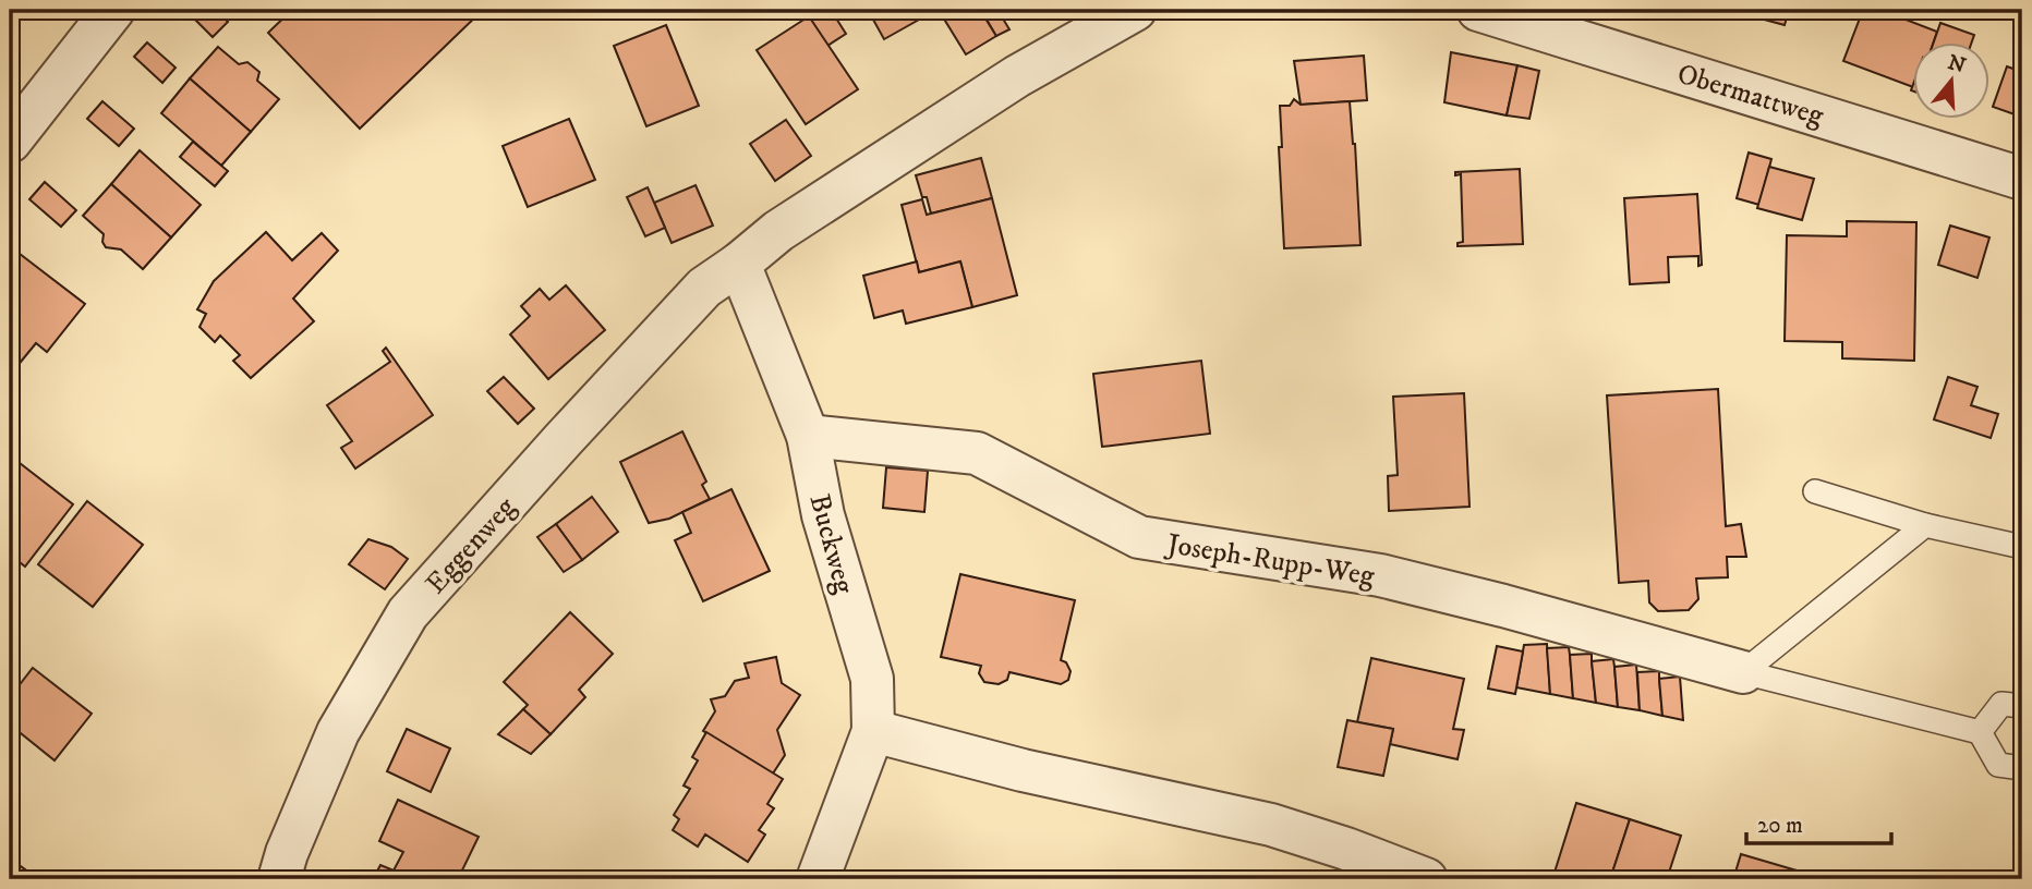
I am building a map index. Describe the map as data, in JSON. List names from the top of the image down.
{
  "streets": {
    "street": [
      "Obermattweg",
      "Buckweg",
      "Eggenweg",
      "Joseph-Rupp-Weg"
    ]
  },
  "crossings": [
    ["Buckweg", "Eggenweg"],
    ["Buckweg", "Joseph-Rupp-Weg"]
  ],
  "scale_bar": "20 m",
  "north": "top"
}
